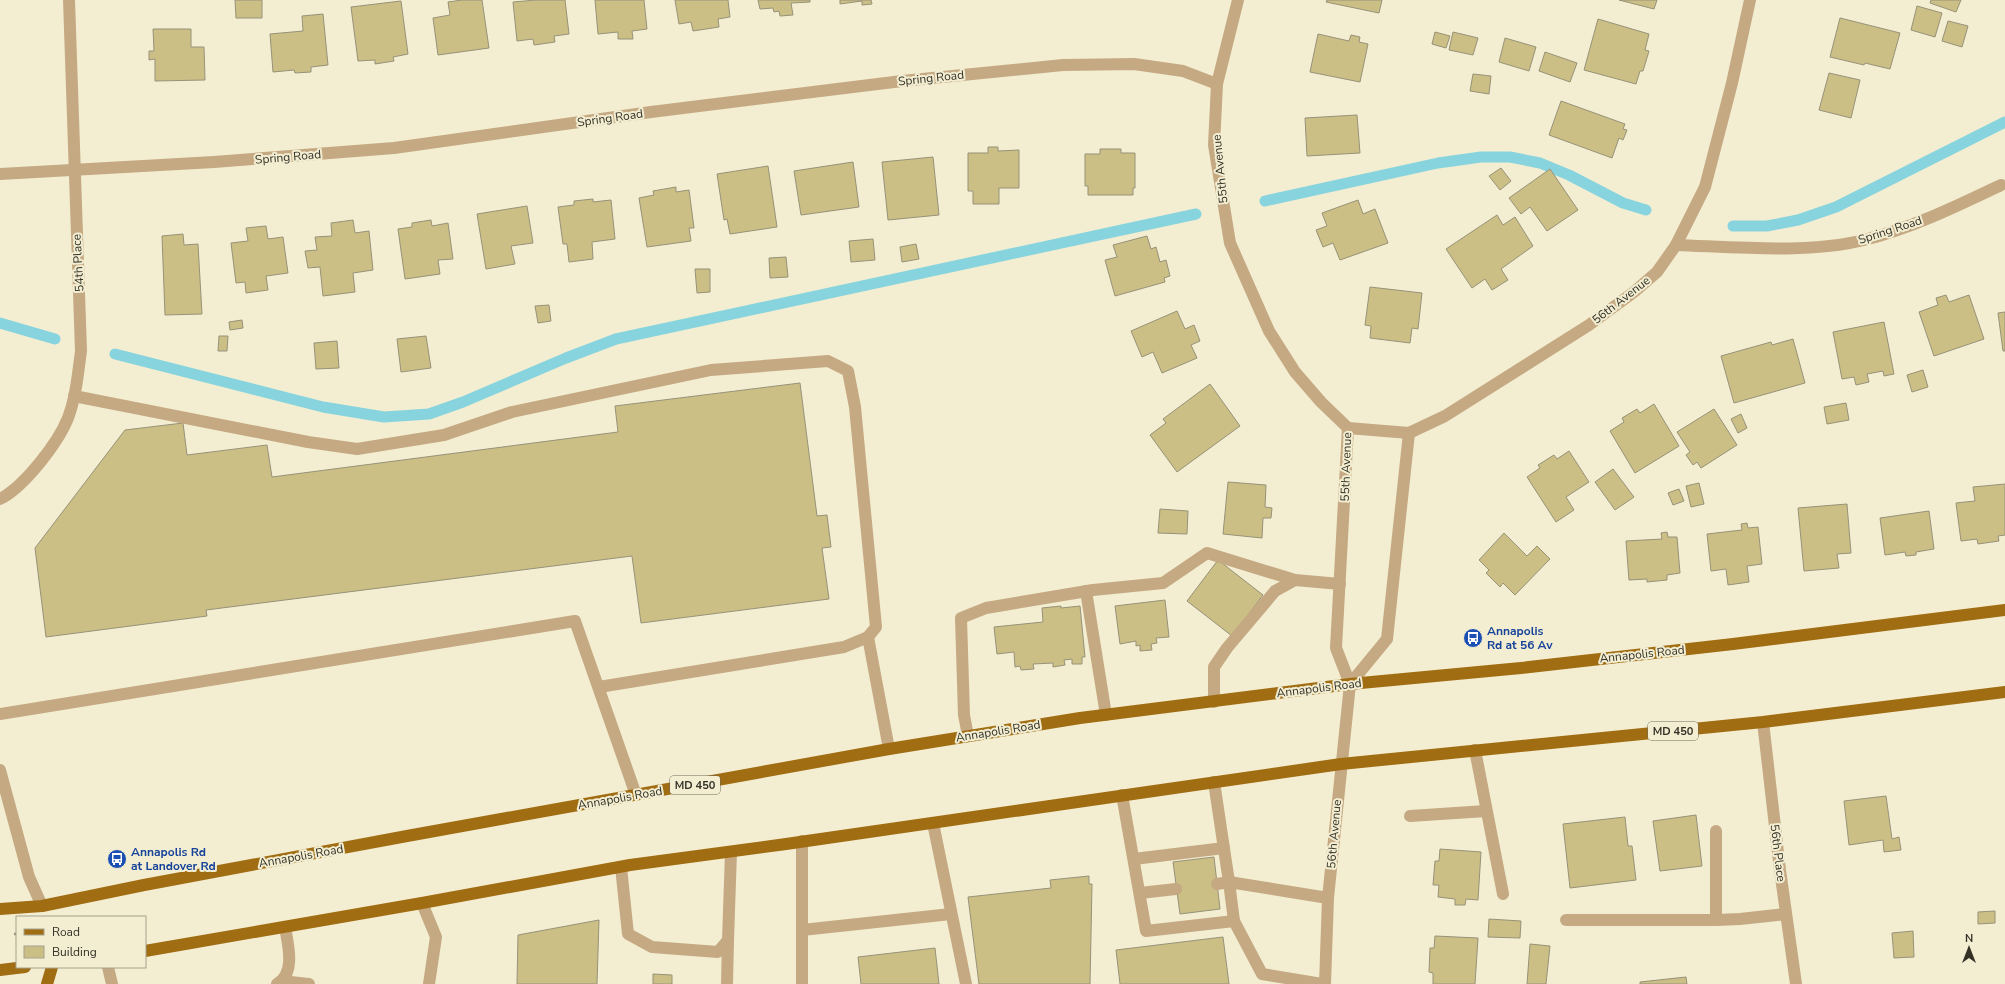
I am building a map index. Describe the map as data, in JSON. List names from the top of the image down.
{
  "streets": {
    "main road": ["Annapolis Road", "MD 450"],
    "street": [
      "Spring Road",
      "55th Avenue",
      "54th Place",
      "56th Avenue",
      "56th Place"
    ]
  },
  "crossings": [
    ["Spring Road", "55th Avenue"],
    ["Spring Road", "54th Place"],
    ["Spring Road", "56th Avenue"],
    ["55th Avenue", "56th Avenue"],
    ["55th Avenue", "Annapolis Road"],
    ["56th Avenue", "Annapolis Road"],
    ["56th Avenue", "MD 450"],
    ["MD 450", "56th Place"]
  ],
  "places": {
    "bus stop": ["Annapolis Rd at 56 Av", "Annapolis Rd at Landover Rd"]
  },
  "legend": ["Road", "Building"],
  "north": "top"
}
